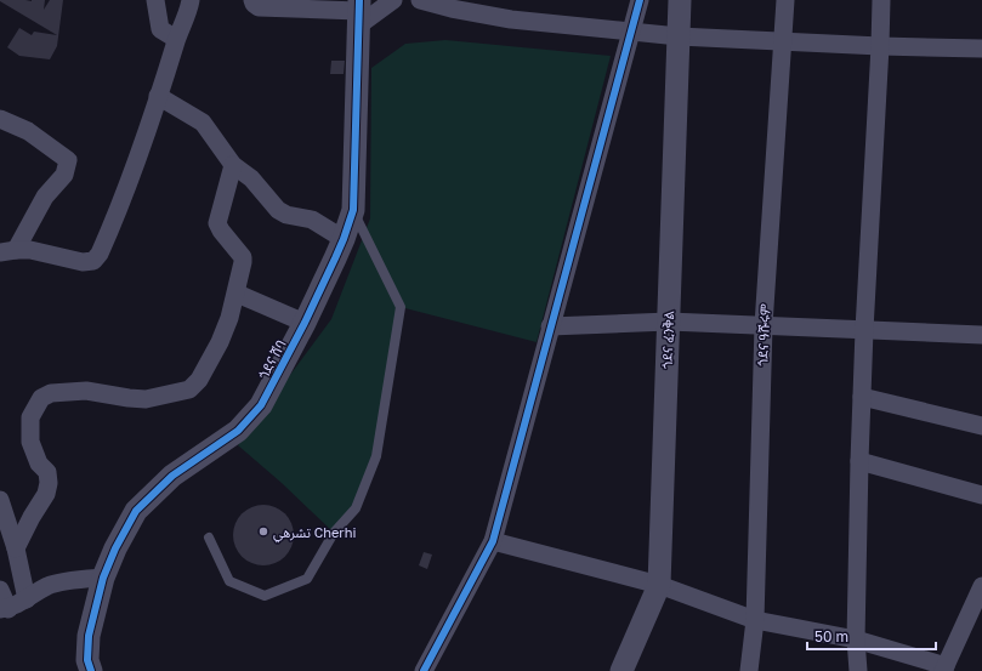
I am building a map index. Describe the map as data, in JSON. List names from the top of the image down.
{
  "streets": {
    "street": ["ጎደና ዓሹሩም", "ጎደና ፈንቅል", "ጎደና ሸባ"]
  },
  "places": ["تشرهي Cherhi"],
  "scale_bar": "50 m"
}
